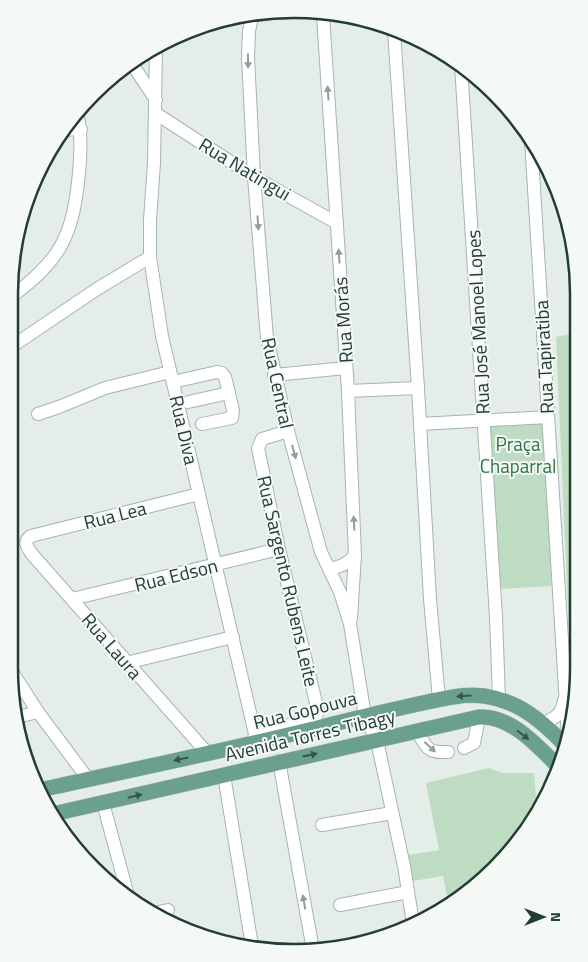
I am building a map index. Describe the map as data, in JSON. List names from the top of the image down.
{
  "streets": {
    "main road": ["Rua Gopouva", "Avenida Torres Tibagy"],
    "street": [
      "Rua Natingui",
      "Rua Morás",
      "Rua José Manoel Lopes",
      "Rua Tapiratiba",
      "Rua Central",
      "Rua Diva",
      "Rua Lea",
      "Rua Edson",
      "Rua Sargento Rubens Leite",
      "Rua Laura"
    ]
  },
  "crossings": [
    ["Rua Natingui", "Rua Morás"],
    ["Rua Natingui", "Rua Central"],
    ["Rua Natingui", "Rua Diva"],
    ["Rua Morás", "Rua Central"],
    ["Rua José Manoel Lopes", "Rua Gopouva"],
    ["Rua Tapiratiba", "Rua Gopouva"],
    ["Rua Central", "Rua Sargento Rubens Leite"],
    ["Rua Central", "Rua Gopouva"],
    ["Rua Central", "Avenida Torres Tibagy"],
    ["Rua Diva", "Rua Lea"],
    ["Rua Diva", "Rua Edson"],
    ["Rua Diva", "Rua Sargento Rubens Leite"],
    ["Rua Diva", "Rua Gopouva"],
    ["Rua Lea", "Rua Laura"],
    ["Rua Edson", "Rua Sargento Rubens Leite"],
    ["Rua Edson", "Rua Laura"],
    ["Rua Sargento Rubens Leite", "Rua Gopouva"],
    ["Rua Laura", "Rua Gopouva"]
  ],
  "one_way": ["Rua Central", "Avenida Torres Tibagy"],
  "parks": ["Praça Chaparral"],
  "north": "right"
}
